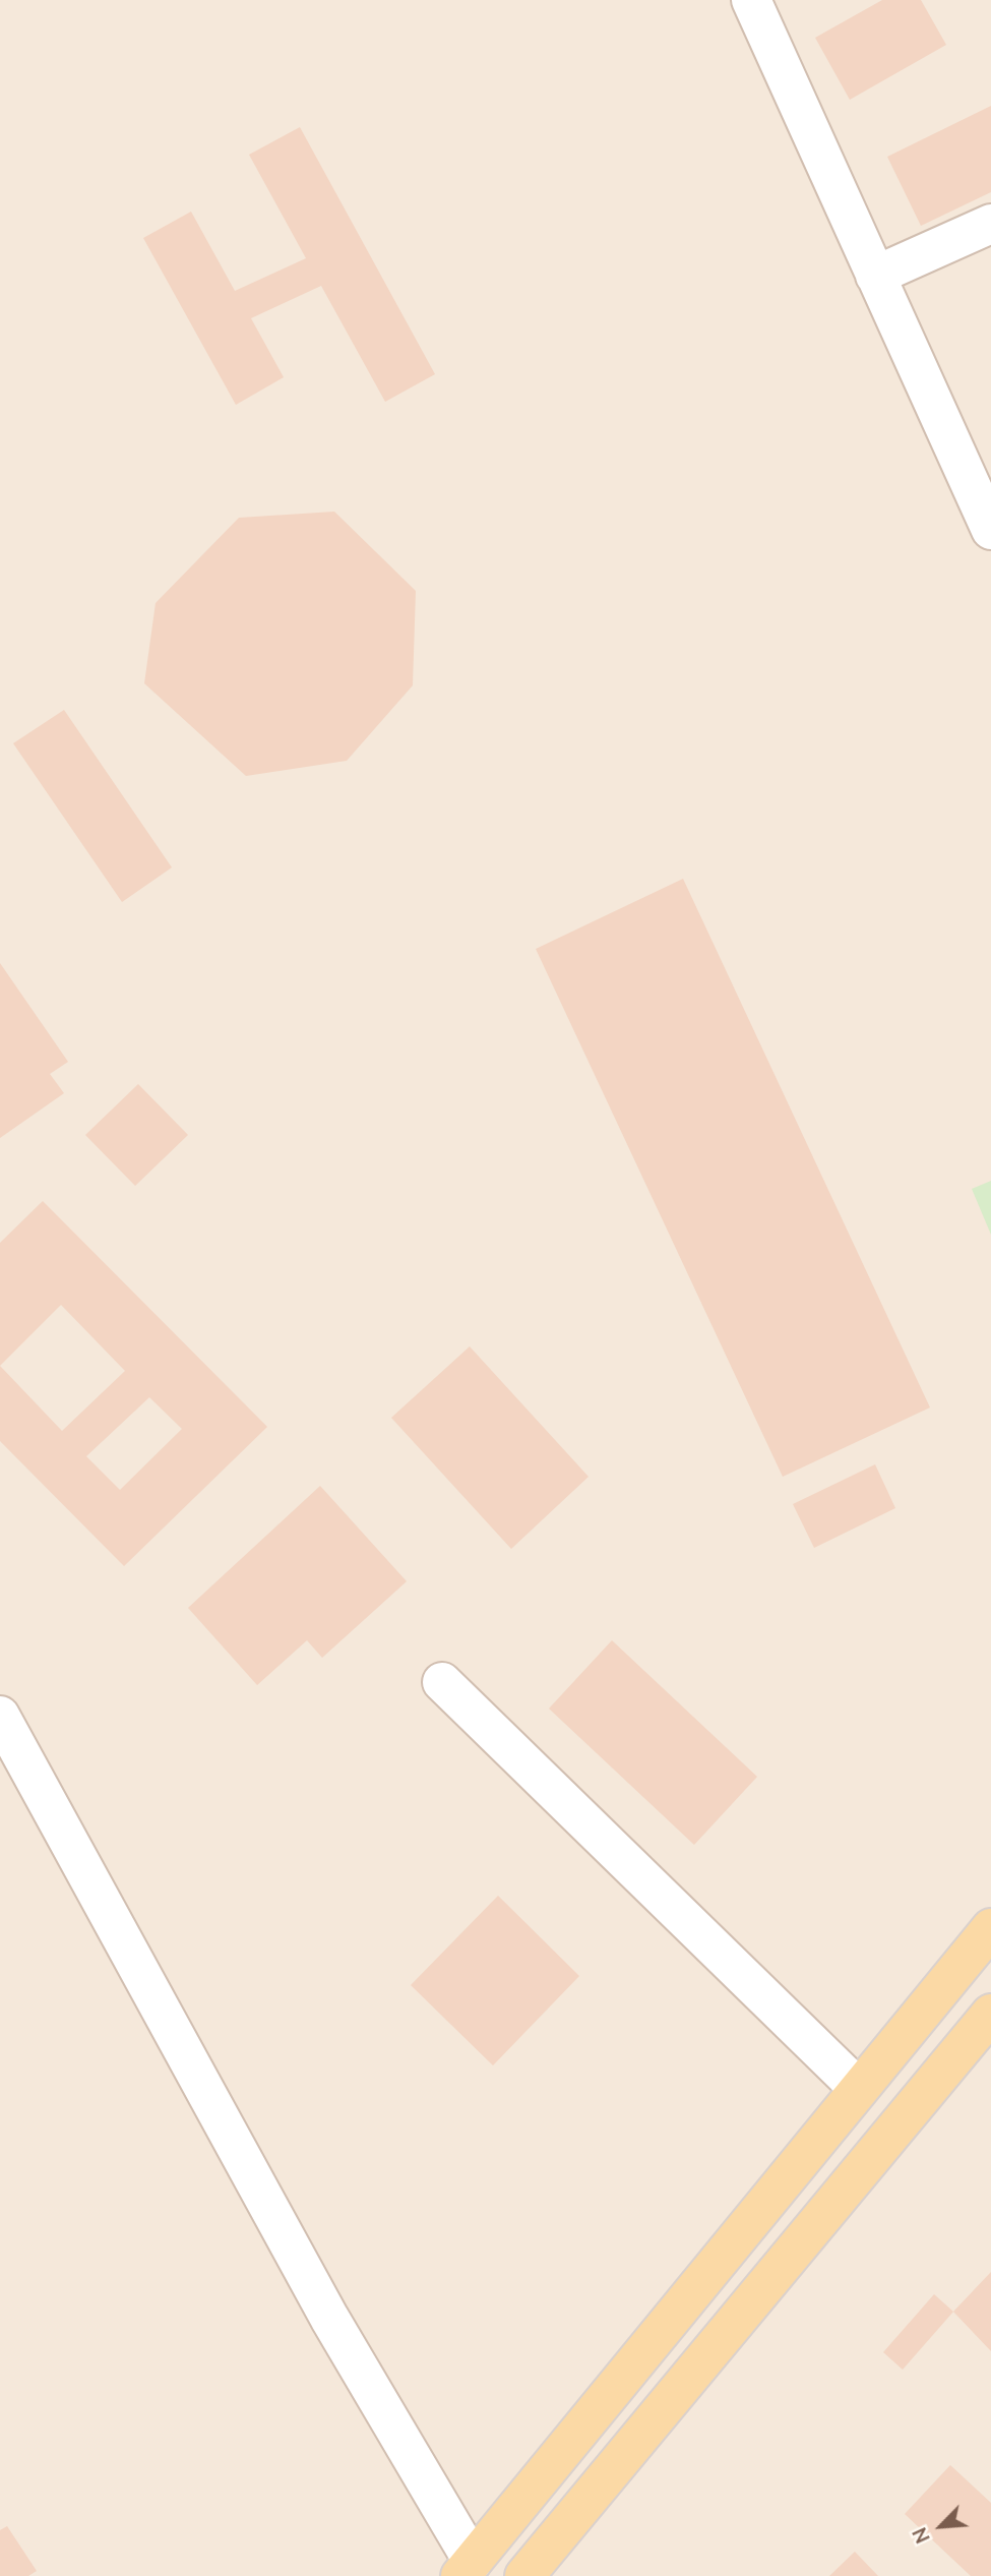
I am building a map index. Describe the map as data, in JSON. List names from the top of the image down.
{
  "north": "bottom left"
}
